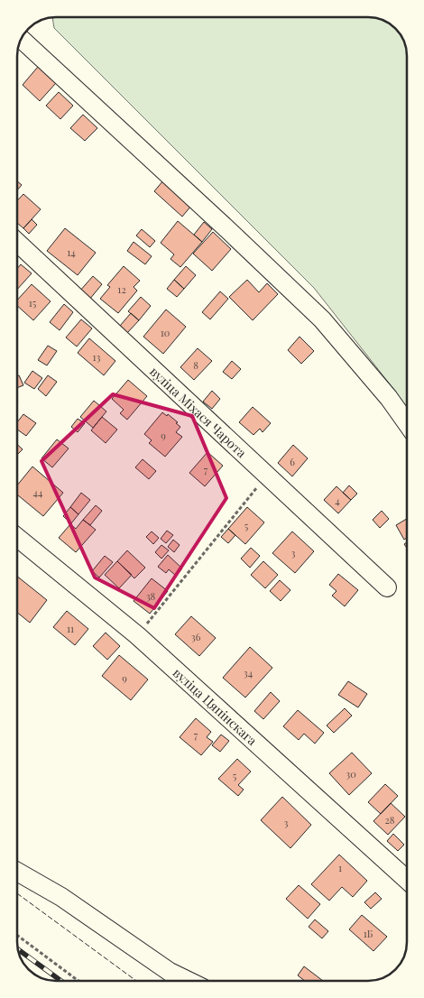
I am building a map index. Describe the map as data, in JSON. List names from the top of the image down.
{
  "streets": {
    "street": ["вуліца Міхася Чарота", "вуліца Цяпінскага"]
  },
  "house_numbers": [
    "14",
    "12",
    "15",
    "10",
    "13",
    "8",
    "9",
    "6",
    "7",
    "44",
    "4",
    "5",
    "3",
    "38",
    "11",
    "36",
    "34",
    "9",
    "7",
    "30",
    "5",
    "28",
    "3",
    "1",
    "1Б"
  ]
}
